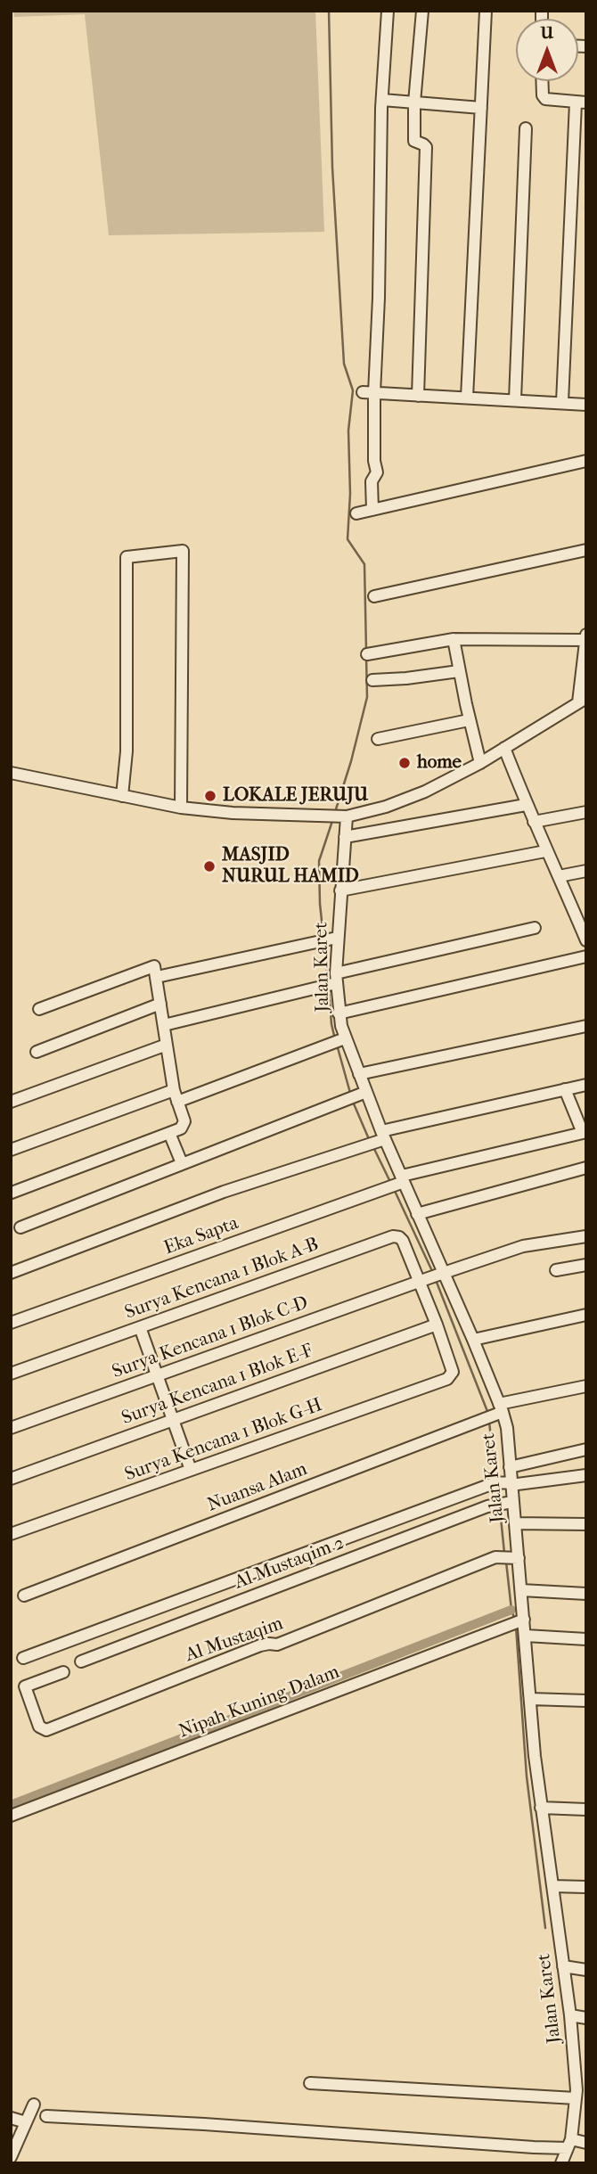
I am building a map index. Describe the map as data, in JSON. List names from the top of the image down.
{
  "streets": {
    "street": [
      "Jalan Karet",
      "Eka Sapta",
      "Surya Kencana 1 Blok A-B",
      "Surya Kencana 1 Blok C-D",
      "Surya Kencana 1 Blok E-F",
      "Surya Kencana 1 Blok G-H",
      "Nuansa Alam",
      "Al Mustaqim 2",
      "Al Mustaqim",
      "Nipah Kuning Dalam"
    ]
  },
  "crossings": [
    ["Jalan Karet", "Eka Sapta"],
    ["Jalan Karet", "Surya Kencana 1 Blok C-D"],
    ["Jalan Karet", "Nuansa Alam"],
    ["Jalan Karet", "Al Mustaqim 2"],
    ["Jalan Karet", "Al Mustaqim"],
    ["Jalan Karet", "Nipah Kuning Dalam"],
    ["Surya Kencana 1 Blok A-B", "Surya Kencana 1 Blok C-D"],
    ["Surya Kencana 1 Blok A-B", "Surya Kencana 1 Blok E-F"],
    ["Surya Kencana 1 Blok A-B", "Surya Kencana 1 Blok G-H"]
  ],
  "places": ["home", "LOKALE JERUJU", "MASJID NURUL HAMID"],
  "north": "top"
}
